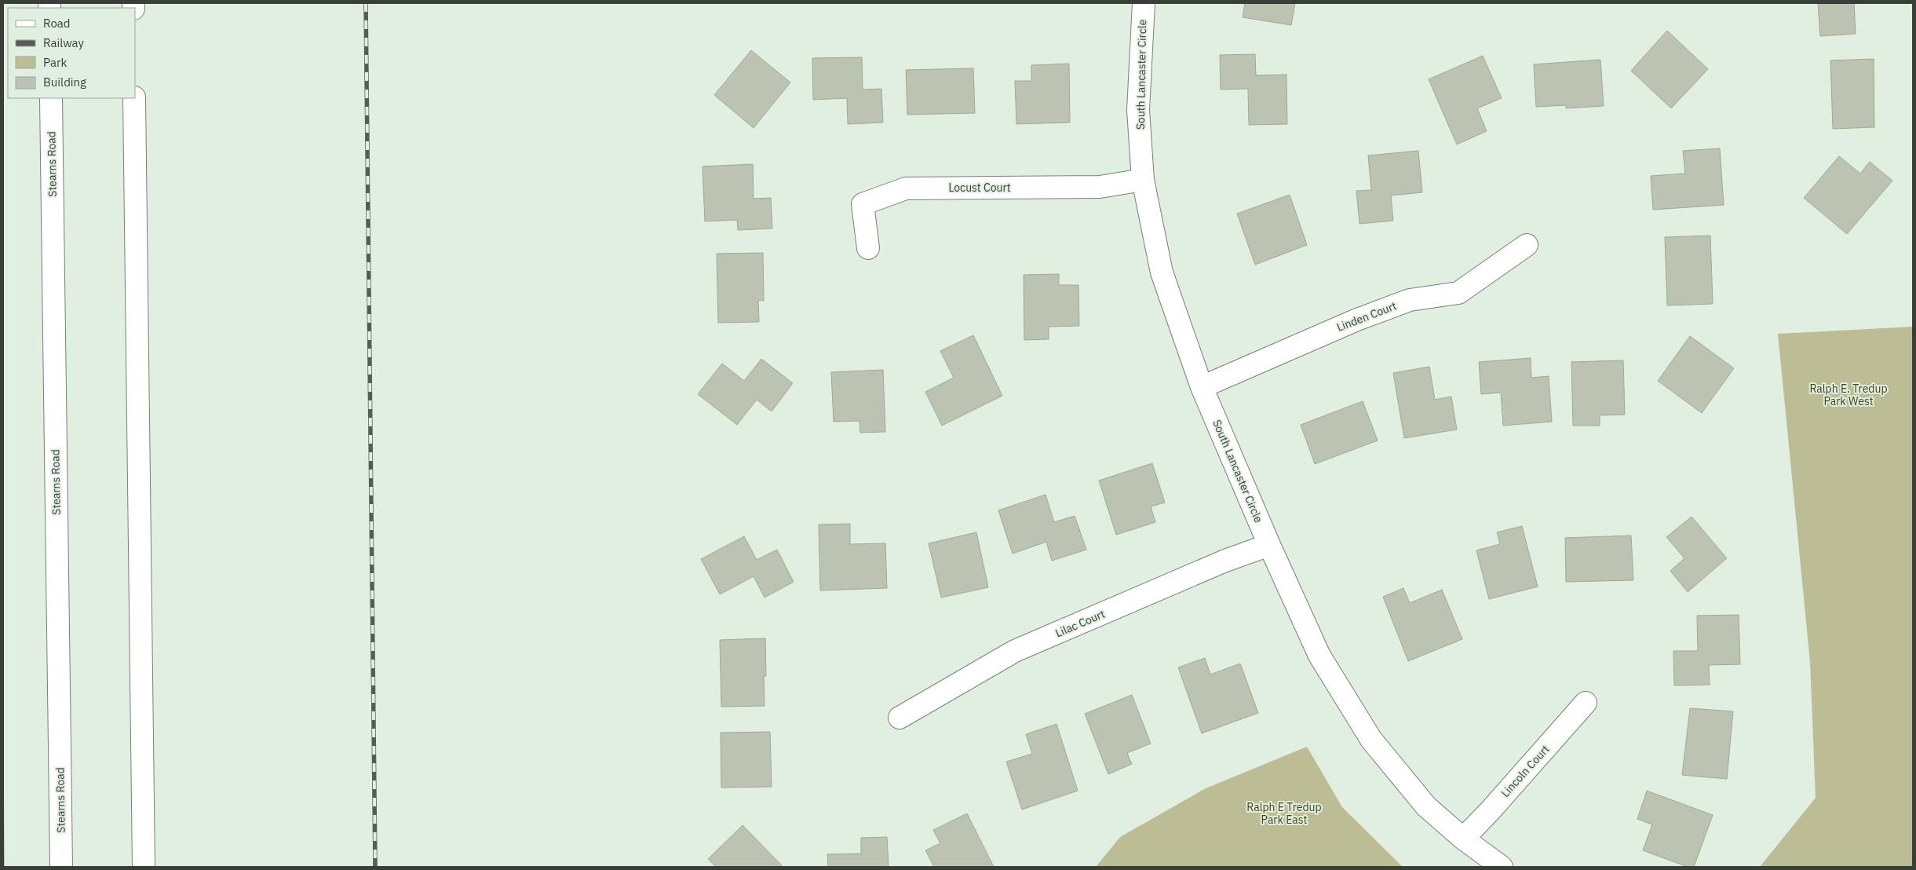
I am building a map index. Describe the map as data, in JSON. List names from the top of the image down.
{
  "streets": {
    "street": [
      "South Lancaster Circle",
      "Stearns Road",
      "Locust Court",
      "Linden Court",
      "Lilac Court",
      "Lincoln Court"
    ]
  },
  "crossings": [
    ["South Lancaster Circle", "Locust Court"],
    ["South Lancaster Circle", "Linden Court"],
    ["South Lancaster Circle", "Lilac Court"],
    ["South Lancaster Circle", "Lincoln Court"]
  ],
  "parks": ["Ralph E. Tredup Park West", "Ralph E Tredup Park East"],
  "legend": [
    "Road",
    "Railway",
    "Park",
    "Building"
  ]
}
